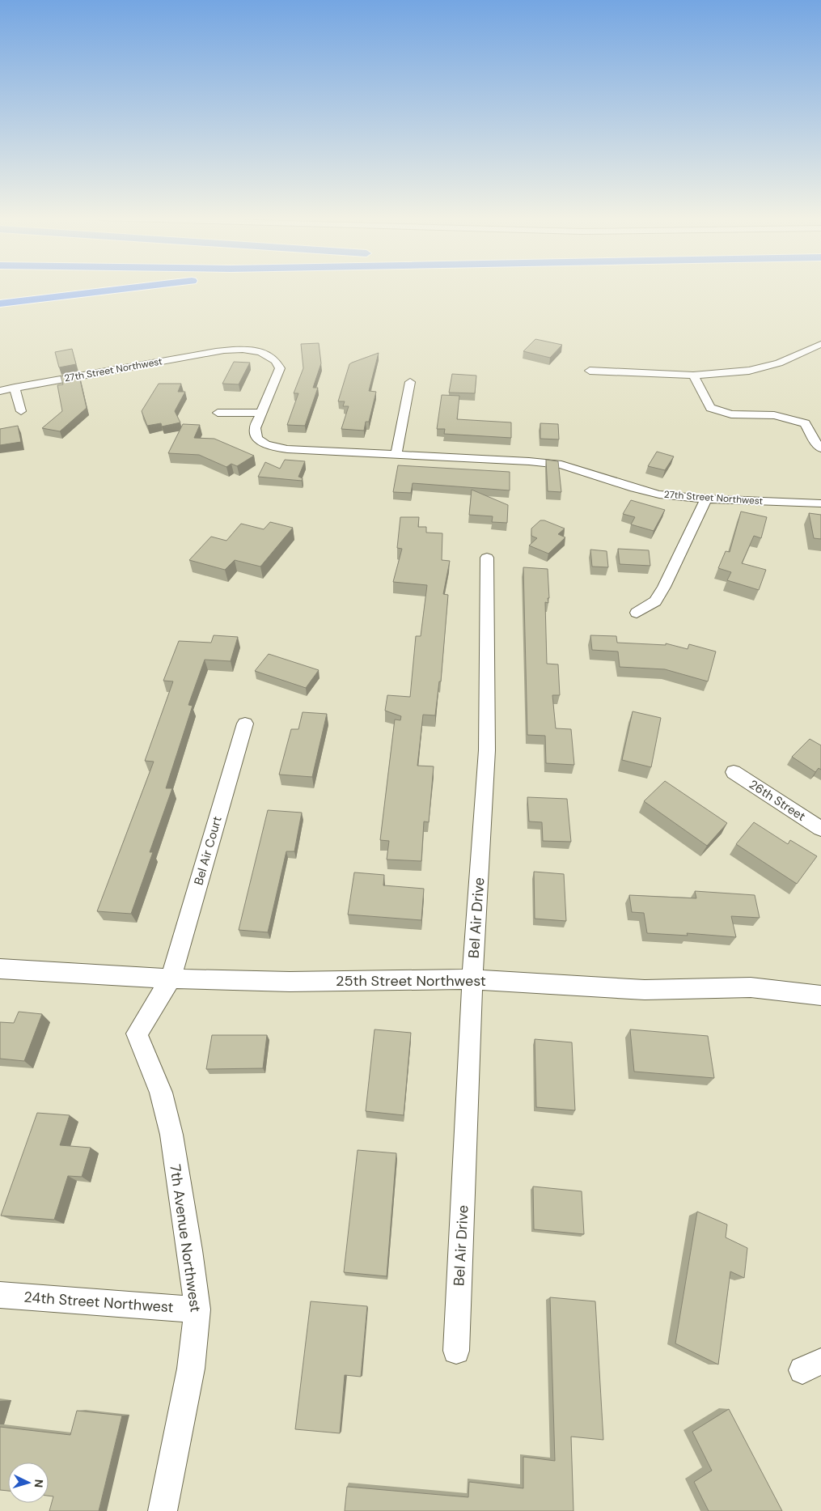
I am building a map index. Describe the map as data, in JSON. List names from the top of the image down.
{
  "streets": {
    "street": [
      "27th Street Northwest",
      "26th Street",
      "Bel Air Court",
      "Bel Air Drive",
      "25th Street Northwest",
      "7th Avenue Northwest",
      "24th Street Northwest"
    ]
  },
  "crossings": [
    ["Bel Air Court", "25th Street Northwest"],
    ["Bel Air Court", "7th Avenue Northwest"],
    ["Bel Air Drive", "25th Street Northwest"],
    ["25th Street Northwest", "7th Avenue Northwest"],
    ["7th Avenue Northwest", "24th Street Northwest"]
  ],
  "north": "right"
}
